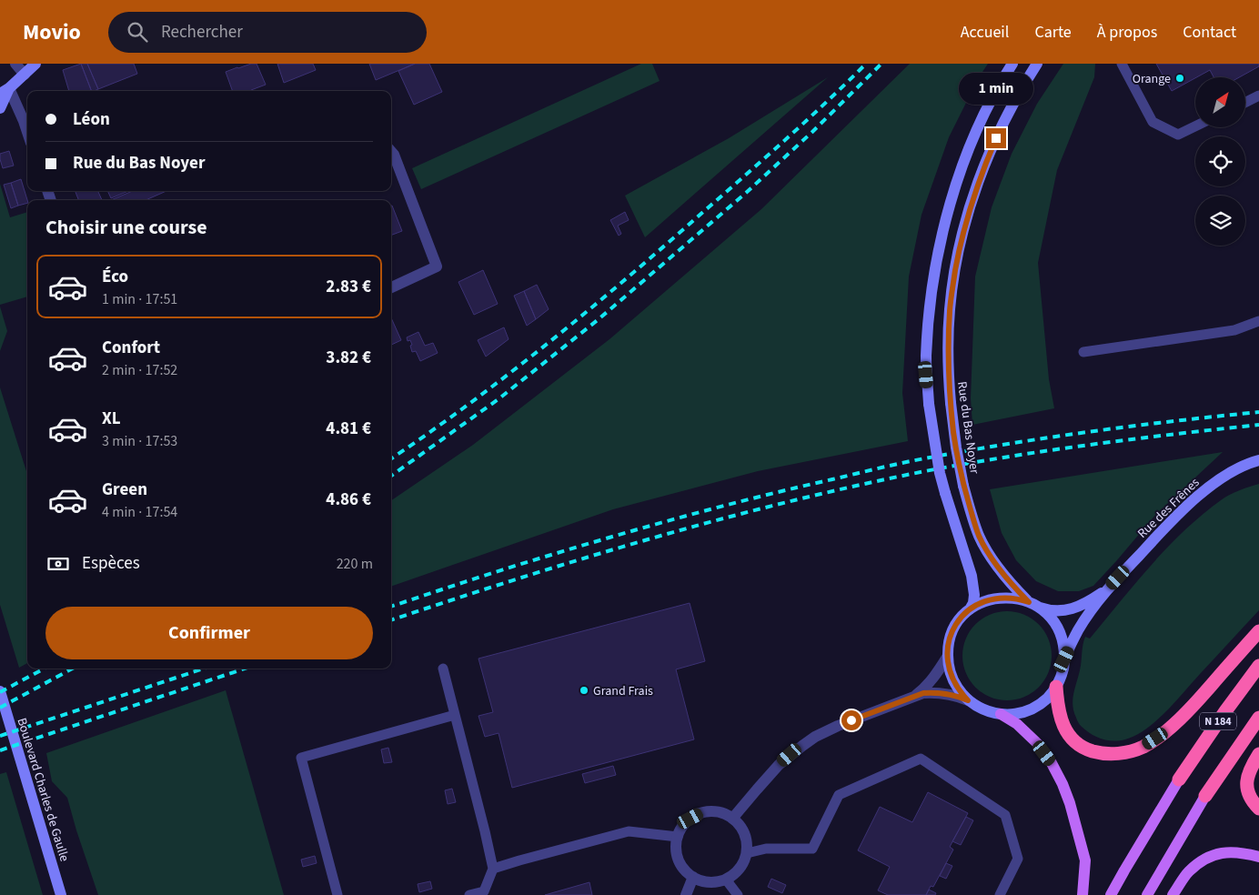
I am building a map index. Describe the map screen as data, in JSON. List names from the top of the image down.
{
  "streets": {
    "highway": ["N 184"],
    "street": ["Rue du Bas Noyer", "Rue des Frênes", "Boulevard Charles de Gaulle"]
  },
  "crossings": [
    ["Rue du Bas Noyer", "Rue des Frênes"]
  ],
  "places": ["Orange", "Grand Frais"],
  "north": "top right",
  "page": {
    "header": "Movio",
    "search": "Rechercher",
    "nav": [
      "Accueil",
      "Carte",
      "À propos",
      "Contact"
    ],
    "bubble": "1 min",
    "banner": ["Léon", "Rue du Bas Noyer"],
    "heading": "Choisir une course",
    "list": [
      {
        "name": "Éco",
        "note": "1 min · 17:51",
        "value": "2.83 €"
      },
      {
        "name": "Confort",
        "note": "2 min · 17:52",
        "value": "3.82 €"
      },
      {
        "name": "XL",
        "note": "3 min · 17:53",
        "value": "4.81 €"
      },
      {
        "name": "Green",
        "note": "4 min · 17:54",
        "value": "4.86 €"
      }
    ],
    "pay": ["Espèces", "220 m"],
    "buttons": "Confirmer"
  }
}
